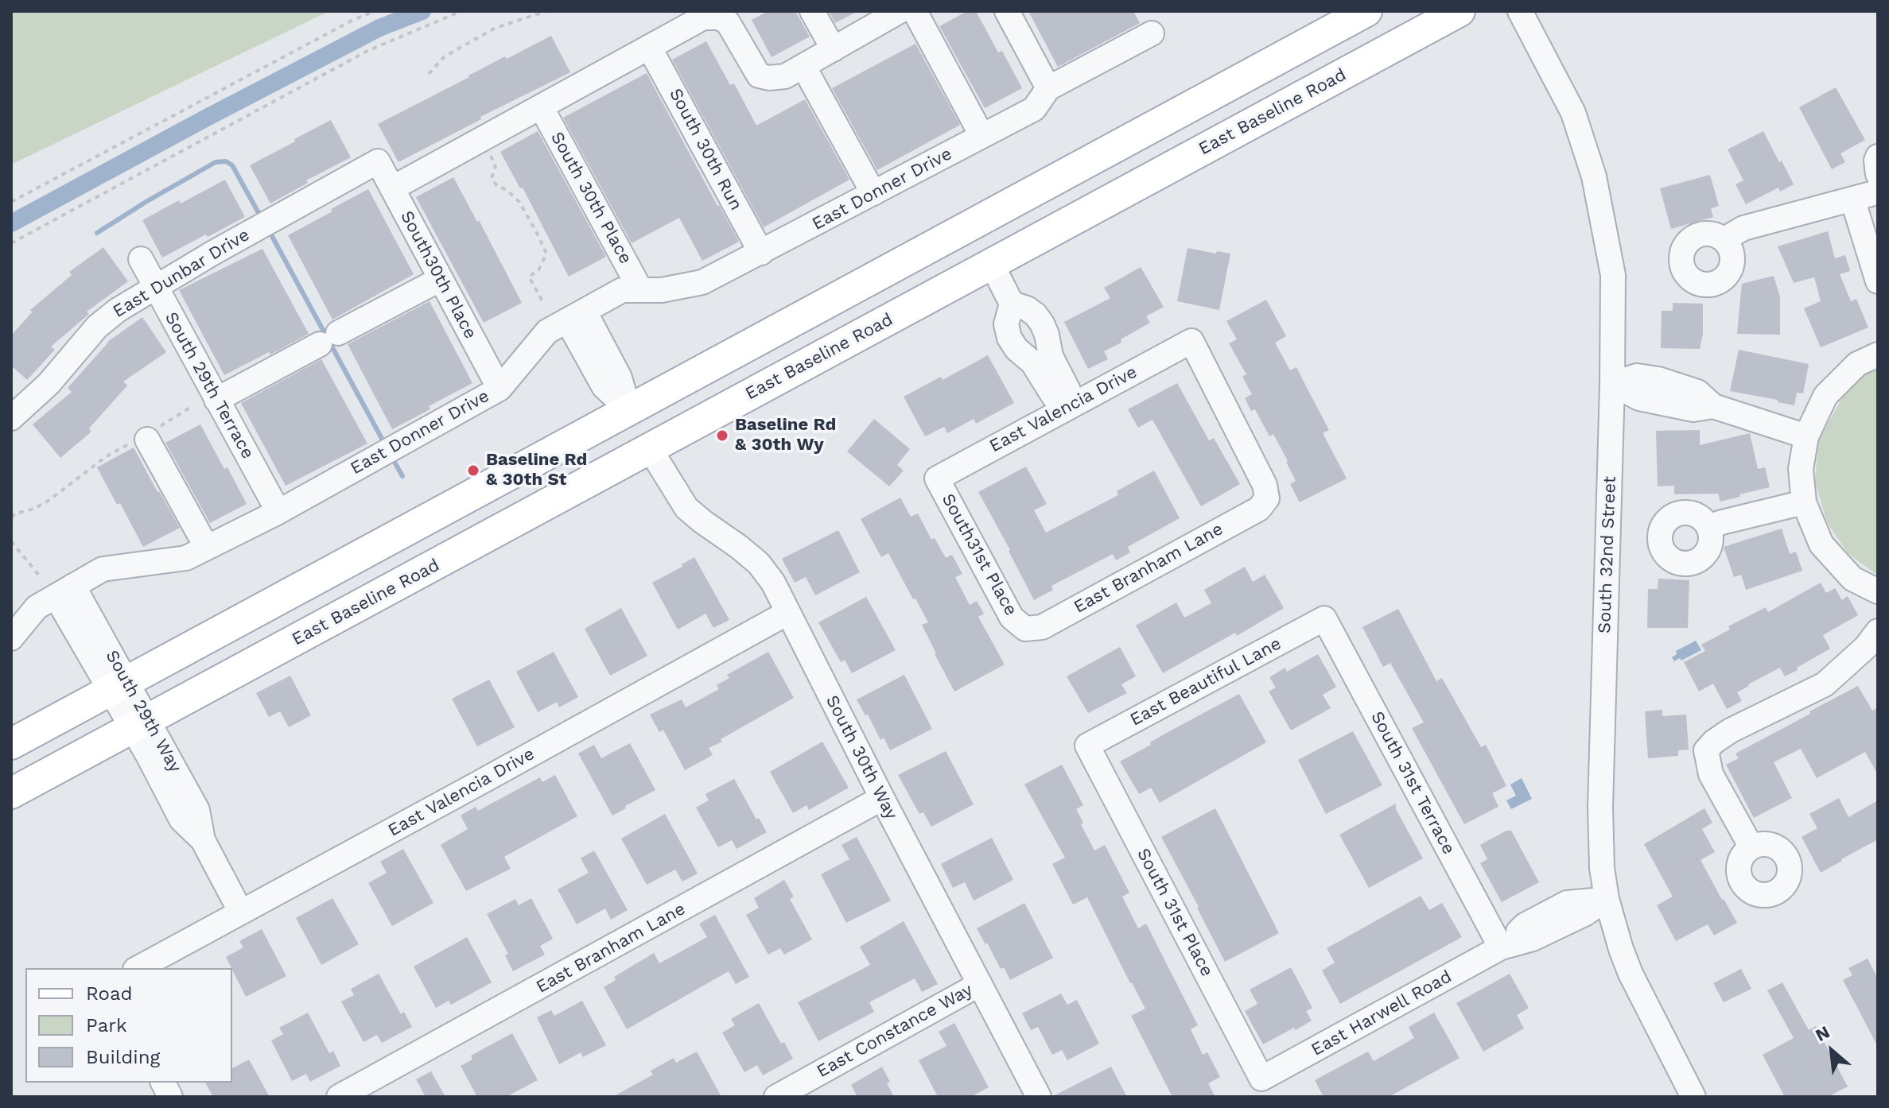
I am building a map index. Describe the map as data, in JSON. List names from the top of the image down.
{
  "streets": {
    "main road": ["East Baseline Road"],
    "street": [
      "South 30th Run",
      "East Donner Drive",
      "South 30th Place",
      "East Dunbar Drive",
      "South30th Place",
      "South 29th Terrace",
      "East Valencia Drive",
      "South31st Place",
      "South 32nd Street",
      "East Branham Lane",
      "East Beautiful Lane",
      "South 29th Way",
      "South 30th Way",
      "South 31st Terrace",
      "South 31st Place",
      "East Harwell Road",
      "East Constance Way"
    ]
  },
  "crossings": [
    ["East Baseline Road", "South 29th Way"],
    ["East Baseline Road", "South 30th Way"],
    ["South 30th Run", "East Donner Drive"],
    ["East Donner Drive", "South 30th Place"],
    ["East Donner Drive", "South30th Place"],
    ["East Donner Drive", "South 29th Terrace"],
    ["East Donner Drive", "South 29th Way"],
    ["East Dunbar Drive", "South30th Place"],
    ["East Dunbar Drive", "South 29th Terrace"],
    ["East Valencia Drive", "South31st Place"],
    ["East Valencia Drive", "East Branham Lane"],
    ["East Valencia Drive", "South 29th Way"],
    ["East Valencia Drive", "South 30th Way"],
    ["South31st Place", "East Branham Lane"],
    ["South 32nd Street", "East Harwell Road"],
    ["East Branham Lane", "South 30th Way"],
    ["East Beautiful Lane", "South 31st Terrace"],
    ["East Beautiful Lane", "South 31st Place"],
    ["South 30th Way", "East Constance Way"],
    ["South 31st Terrace", "East Harwell Road"],
    ["South 31st Place", "East Harwell Road"]
  ],
  "places": ["Baseline Rd & 30th Wy", "Baseline Rd & 30th St"],
  "legend": ["Road", "Park", "Building"],
  "north": "top left"
}
